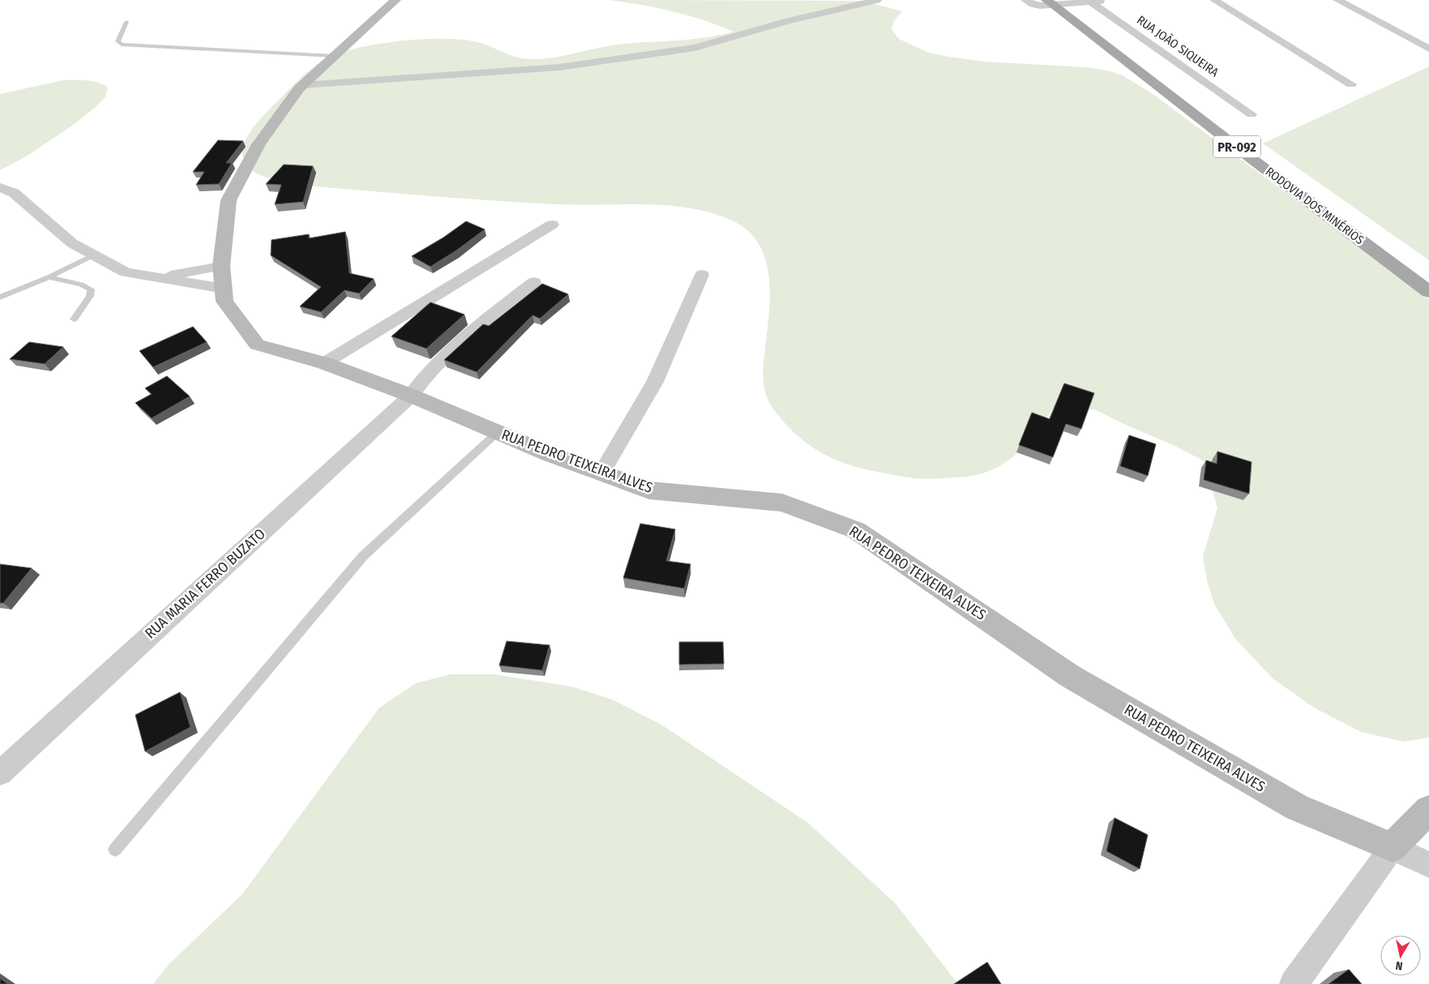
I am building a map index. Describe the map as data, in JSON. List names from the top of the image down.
{
  "streets": {
    "main road": ["PR-092", "RODOVIA DOS MINÉRIOS"],
    "street": ["RUA JOÃO SIQUEIRA", "RUA PEDRO TEIXEIRA ALVES", "RUA MARIA FERRO BUZATO"]
  },
  "crossings": [
    ["RUA PEDRO TEIXEIRA ALVES", "RUA MARIA FERRO BUZATO"]
  ],
  "north": "bottom"
}
